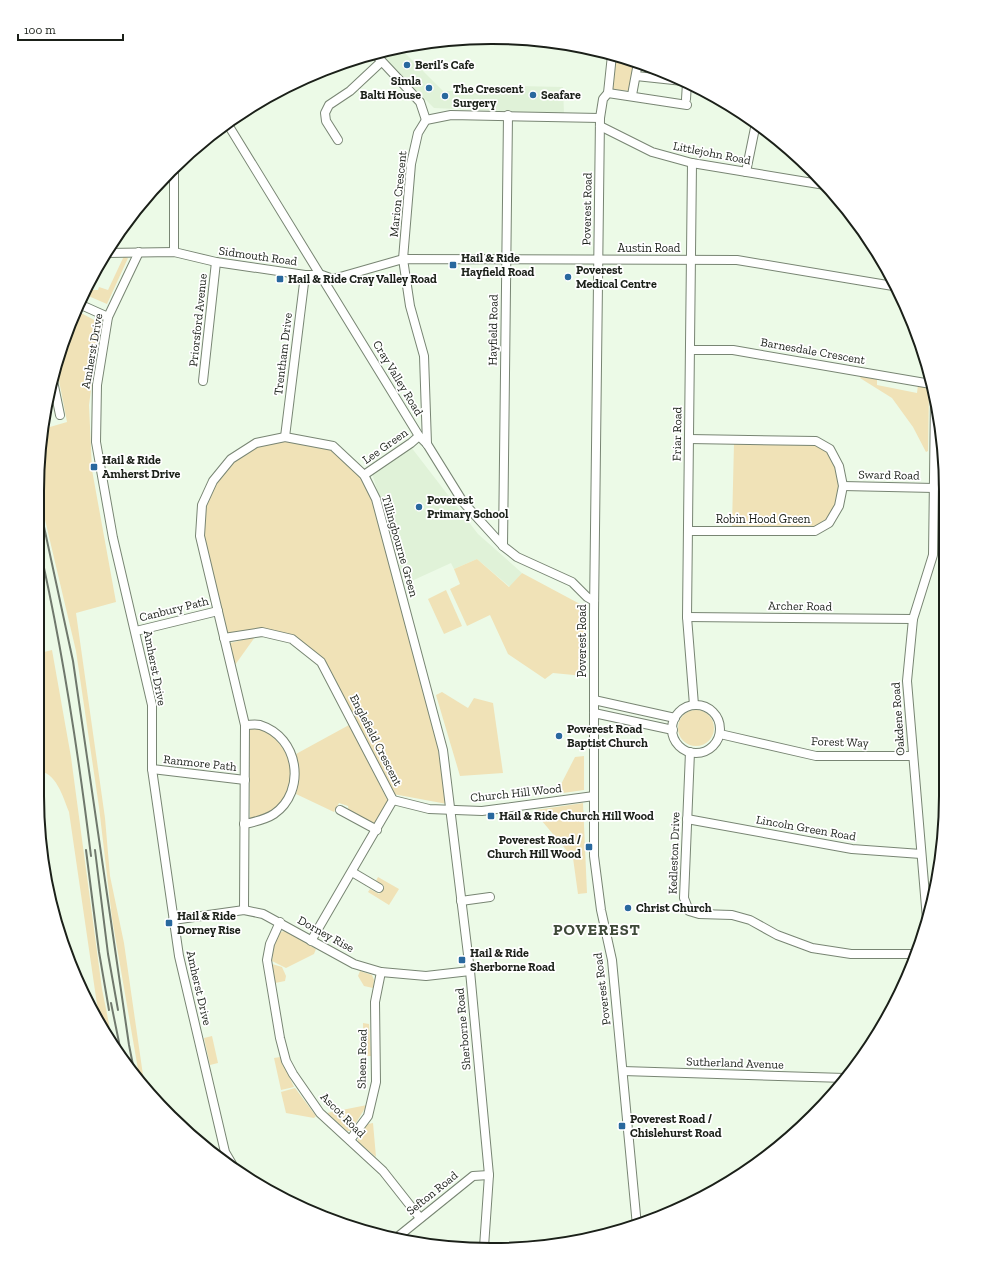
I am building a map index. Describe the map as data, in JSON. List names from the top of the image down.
{
  "streets": {
    "street": [
      "Littlejohn Road",
      "Marion Crescent",
      "Poverest Road",
      "Austin Road",
      "Sidmouth Road",
      "Priorsford Avenue",
      "Hayfield Road",
      "Amherst Drive",
      "Barnesdale Crescent",
      "Trentham Drive",
      "Cray Valley Road",
      "Friar Road",
      "Lee Green",
      "Sward Road",
      "Robin Hood Green",
      "Tillingbourne Green",
      "Archer Road",
      "Canbury Path",
      "Oakdene Road",
      "Englefield Crescent",
      "Forest Way",
      "Ranmore Path",
      "Church Hill Wood",
      "Lincoln Green Road",
      "Kedleston Drive",
      "Dorney Rise",
      "Sherborne Road",
      "Sheen Road",
      "Sutherland Avenue",
      "Ascot Road",
      "Sefton Road"
    ]
  },
  "crossings": [
    ["Littlejohn Road", "Poverest Road"],
    ["Littlejohn Road", "Friar Road"],
    ["Marion Crescent", "Austin Road"],
    ["Marion Crescent", "Sidmouth Road"],
    ["Marion Crescent", "Cray Valley Road"],
    ["Poverest Road", "Austin Road"],
    ["Poverest Road", "Cray Valley Road"],
    ["Poverest Road", "Church Hill Wood"],
    ["Poverest Road", "Sutherland Avenue"],
    ["Austin Road", "Sidmouth Road"],
    ["Austin Road", "Hayfield Road"],
    ["Austin Road", "Friar Road"],
    ["Sidmouth Road", "Priorsford Avenue"],
    ["Sidmouth Road", "Amherst Drive"],
    ["Sidmouth Road", "Trentham Drive"],
    ["Sidmouth Road", "Cray Valley Road"],
    ["Hayfield Road", "Cray Valley Road"],
    ["Amherst Drive", "Canbury Path"],
    ["Amherst Drive", "Ranmore Path"],
    ["Amherst Drive", "Dorney Rise"],
    ["Barnesdale Crescent", "Friar Road"],
    ["Trentham Drive", "Tillingbourne Green"],
    ["Cray Valley Road", "Lee Green"],
    ["Friar Road", "Robin Hood Green"],
    ["Friar Road", "Archer Road"],
    ["Friar Road", "Forest Way"],
    ["Friar Road", "Kedleston Drive"],
    ["Lee Green", "Tillingbourne Green"],
    ["Sward Road", "Robin Hood Green"],
    ["Sward Road", "Oakdene Road"],
    ["Tillingbourne Green", "Canbury Path"],
    ["Tillingbourne Green", "Englefield Crescent"],
    ["Tillingbourne Green", "Ranmore Path"],
    ["Tillingbourne Green", "Church Hill Wood"],
    ["Tillingbourne Green", "Dorney Rise"],
    ["Tillingbourne Green", "Sherborne Road"],
    ["Archer Road", "Oakdene Road"],
    ["Oakdene Road", "Forest Way"],
    ["Oakdene Road", "Lincoln Green Road"],
    ["Englefield Crescent", "Church Hill Wood"],
    ["Englefield Crescent", "Dorney Rise"],
    ["Forest Way", "Kedleston Drive"],
    ["Church Hill Wood", "Sherborne Road"],
    ["Lincoln Green Road", "Kedleston Drive"],
    ["Dorney Rise", "Sherborne Road"],
    ["Dorney Rise", "Sheen Road"],
    ["Dorney Rise", "Ascot Road"],
    ["Sherborne Road", "Sefton Road"],
    ["Sheen Road", "Ascot Road"],
    ["Ascot Road", "Sefton Road"]
  ],
  "districts": ["POVEREST"],
  "places": {
    "other": [
      "Beril’s Cafe",
      "Simla Balti House",
      "Seafare",
      "The Crescent Surgery",
      "Poverest Medical Centre",
      "Poverest Primary School",
      "Poverest Road Baptist Church",
      "Christ Church"
    ],
    "transit": [
      "Hail & Ride Hayfield Road",
      "Hail & Ride Cray Valley Road",
      "Hail & Ride Amherst Drive",
      "Hail & Ride Church Hill Wood",
      "Poverest Road / Church Hill Wood",
      "Hail & Ride Dorney Rise",
      "Hail & Ride Sherborne Road",
      "Poverest Road / Chislehurst Road"
    ]
  },
  "scale_bar": "100 m"
}
